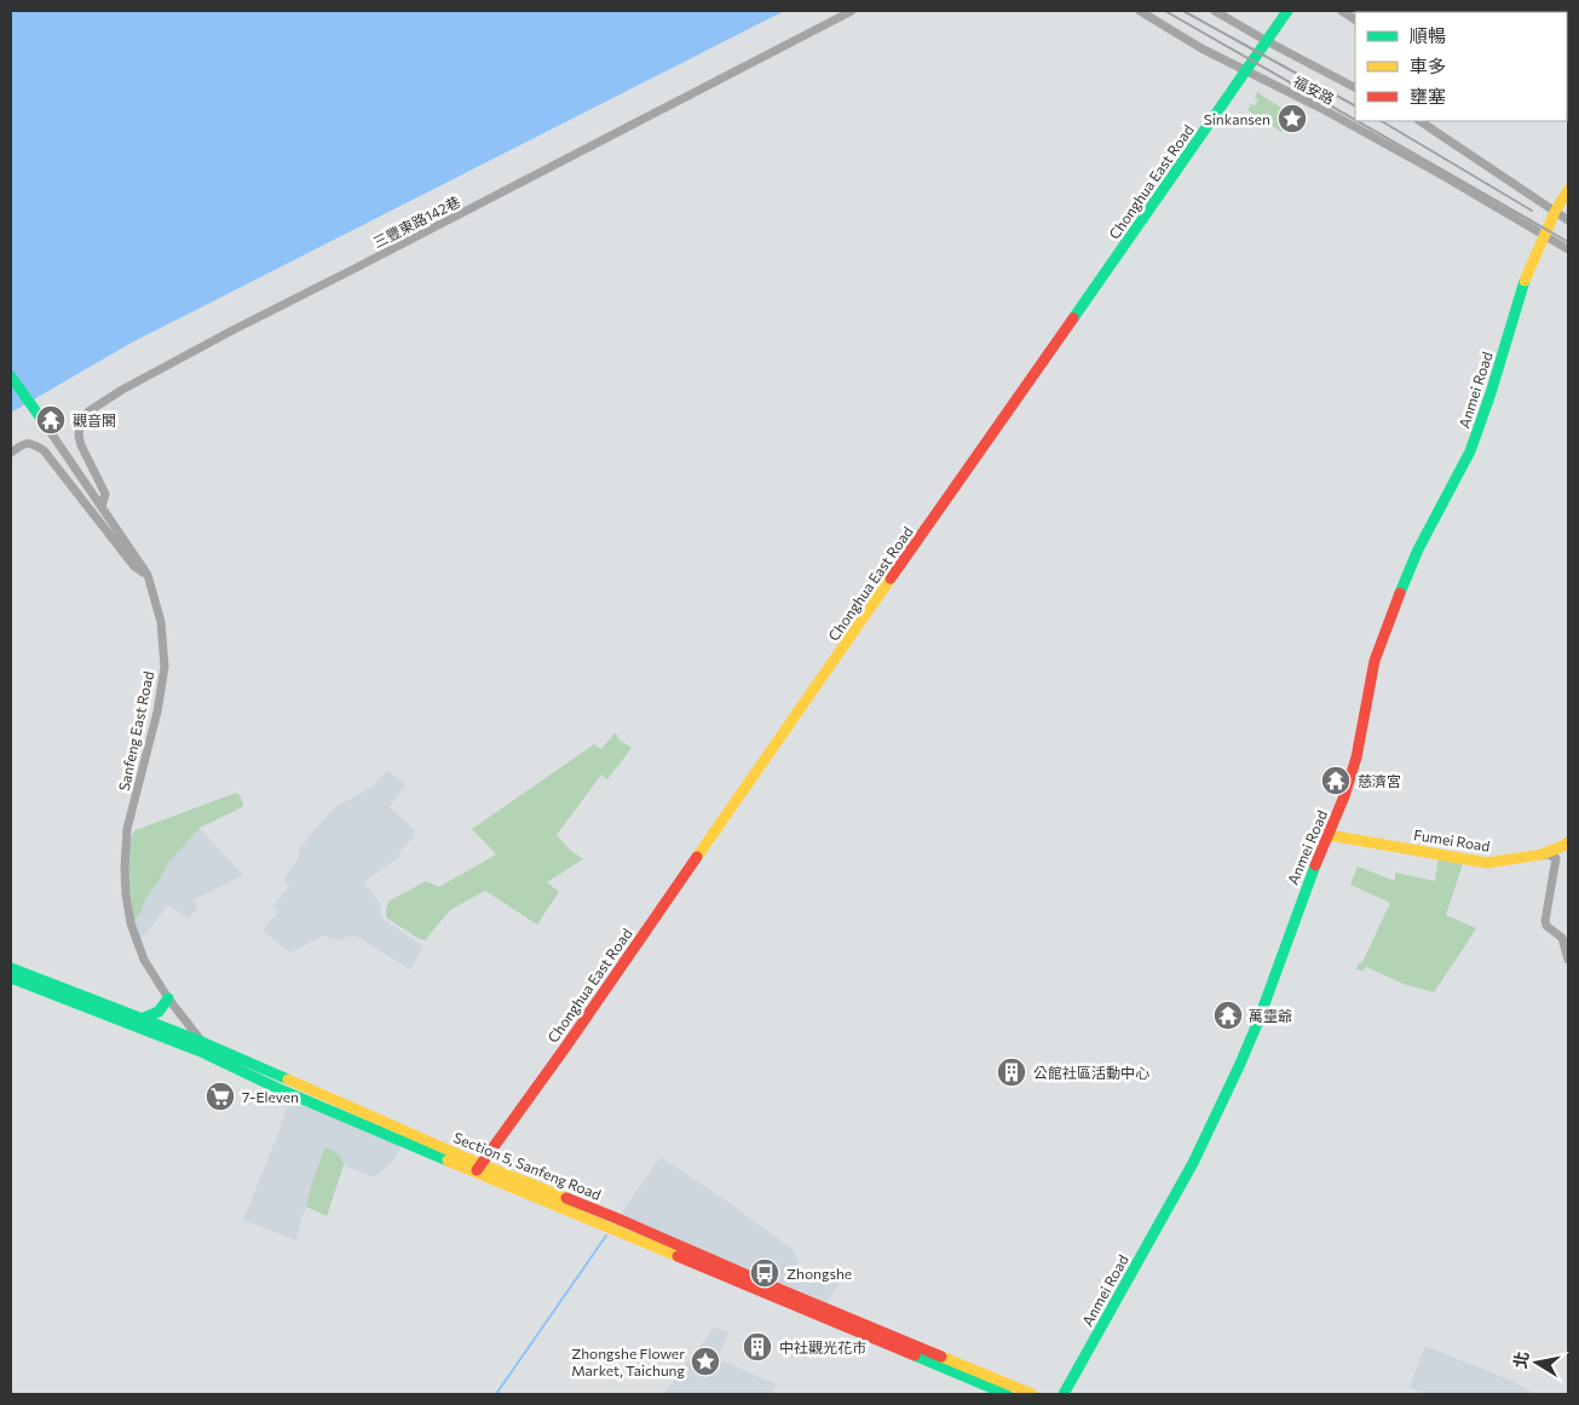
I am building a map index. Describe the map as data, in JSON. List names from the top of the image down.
{
  "streets": {
    "street": [
      "福安路",
      "Chonghua East Road",
      "三豐東路142巷",
      "Anmei Road",
      "Sanfeng East Road",
      "Fumei Road",
      "Section 5, Sanfeng Road"
    ]
  },
  "crossings": [
    ["福安路", "Chonghua East Road"],
    ["福安路", "Anmei Road"],
    ["Chonghua East Road", "Section 5, Sanfeng Road"],
    ["三豐東路142巷", "Sanfeng East Road"],
    ["Anmei Road", "Fumei Road"],
    ["Sanfeng East Road", "Section 5, Sanfeng Road"]
  ],
  "places": {
    "place": ["Sinkansen", "Zhongshe Flower Market, Taichung"],
    "temple": ["觀音閣", "慈濟宮", "萬𤫊爺"],
    "building": ["公館社區活動中心", "中社觀光花市"],
    "supermarket": ["7-Eleven"],
    "bus stop": ["Zhongshe"]
  },
  "legend": ["順暢", "車多", "壅塞"],
  "north": "left"
}
